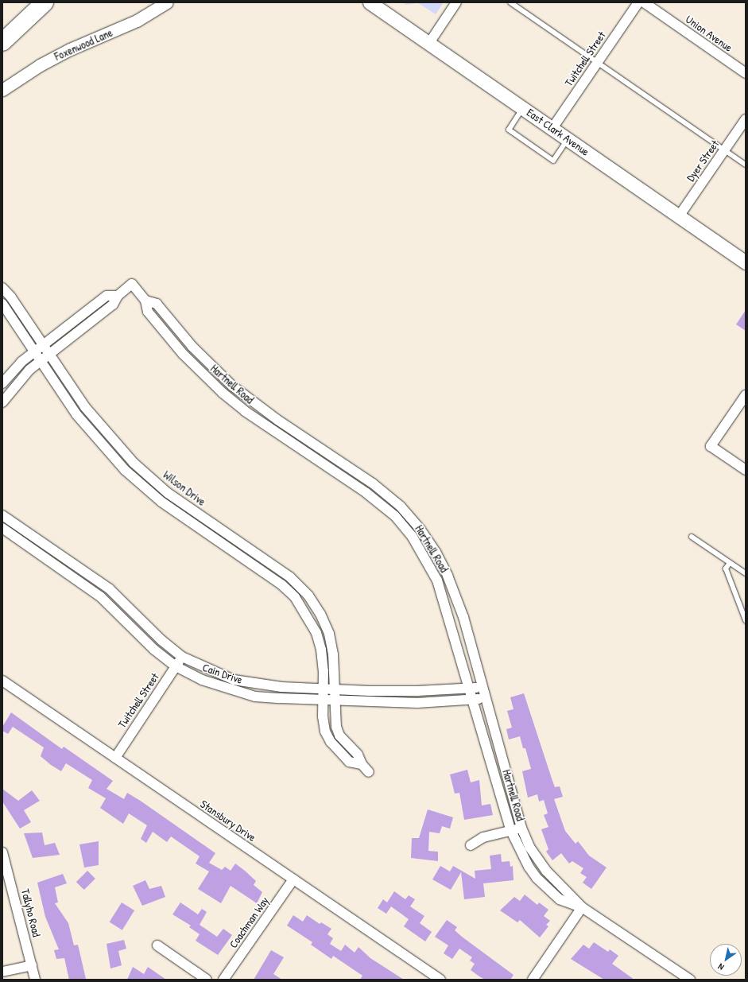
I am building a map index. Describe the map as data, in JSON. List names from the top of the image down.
{
  "streets": {
    "main road": ["East Clark Avenue"],
    "street": [
      "Union Avenue",
      "Foxenwood Lane",
      "Twitchell Street",
      "Dyer Street",
      "Hartnell Road",
      "Wilson Drive",
      "Cain Drive",
      "Stansbury Drive",
      "Tallyho Road",
      "Coachman Way"
    ]
  },
  "crossings": [
    ["Twitchell Street", "East Clark Avenue"],
    ["Twitchell Street", "Cain Drive"],
    ["Twitchell Street", "Stansbury Drive"],
    ["East Clark Avenue", "Dyer Street"],
    ["Hartnell Road", "Wilson Drive"],
    ["Hartnell Road", "Cain Drive"],
    ["Wilson Drive", "Cain Drive"],
    ["Stansbury Drive", "Coachman Way"]
  ],
  "north": "bottom left"
}
